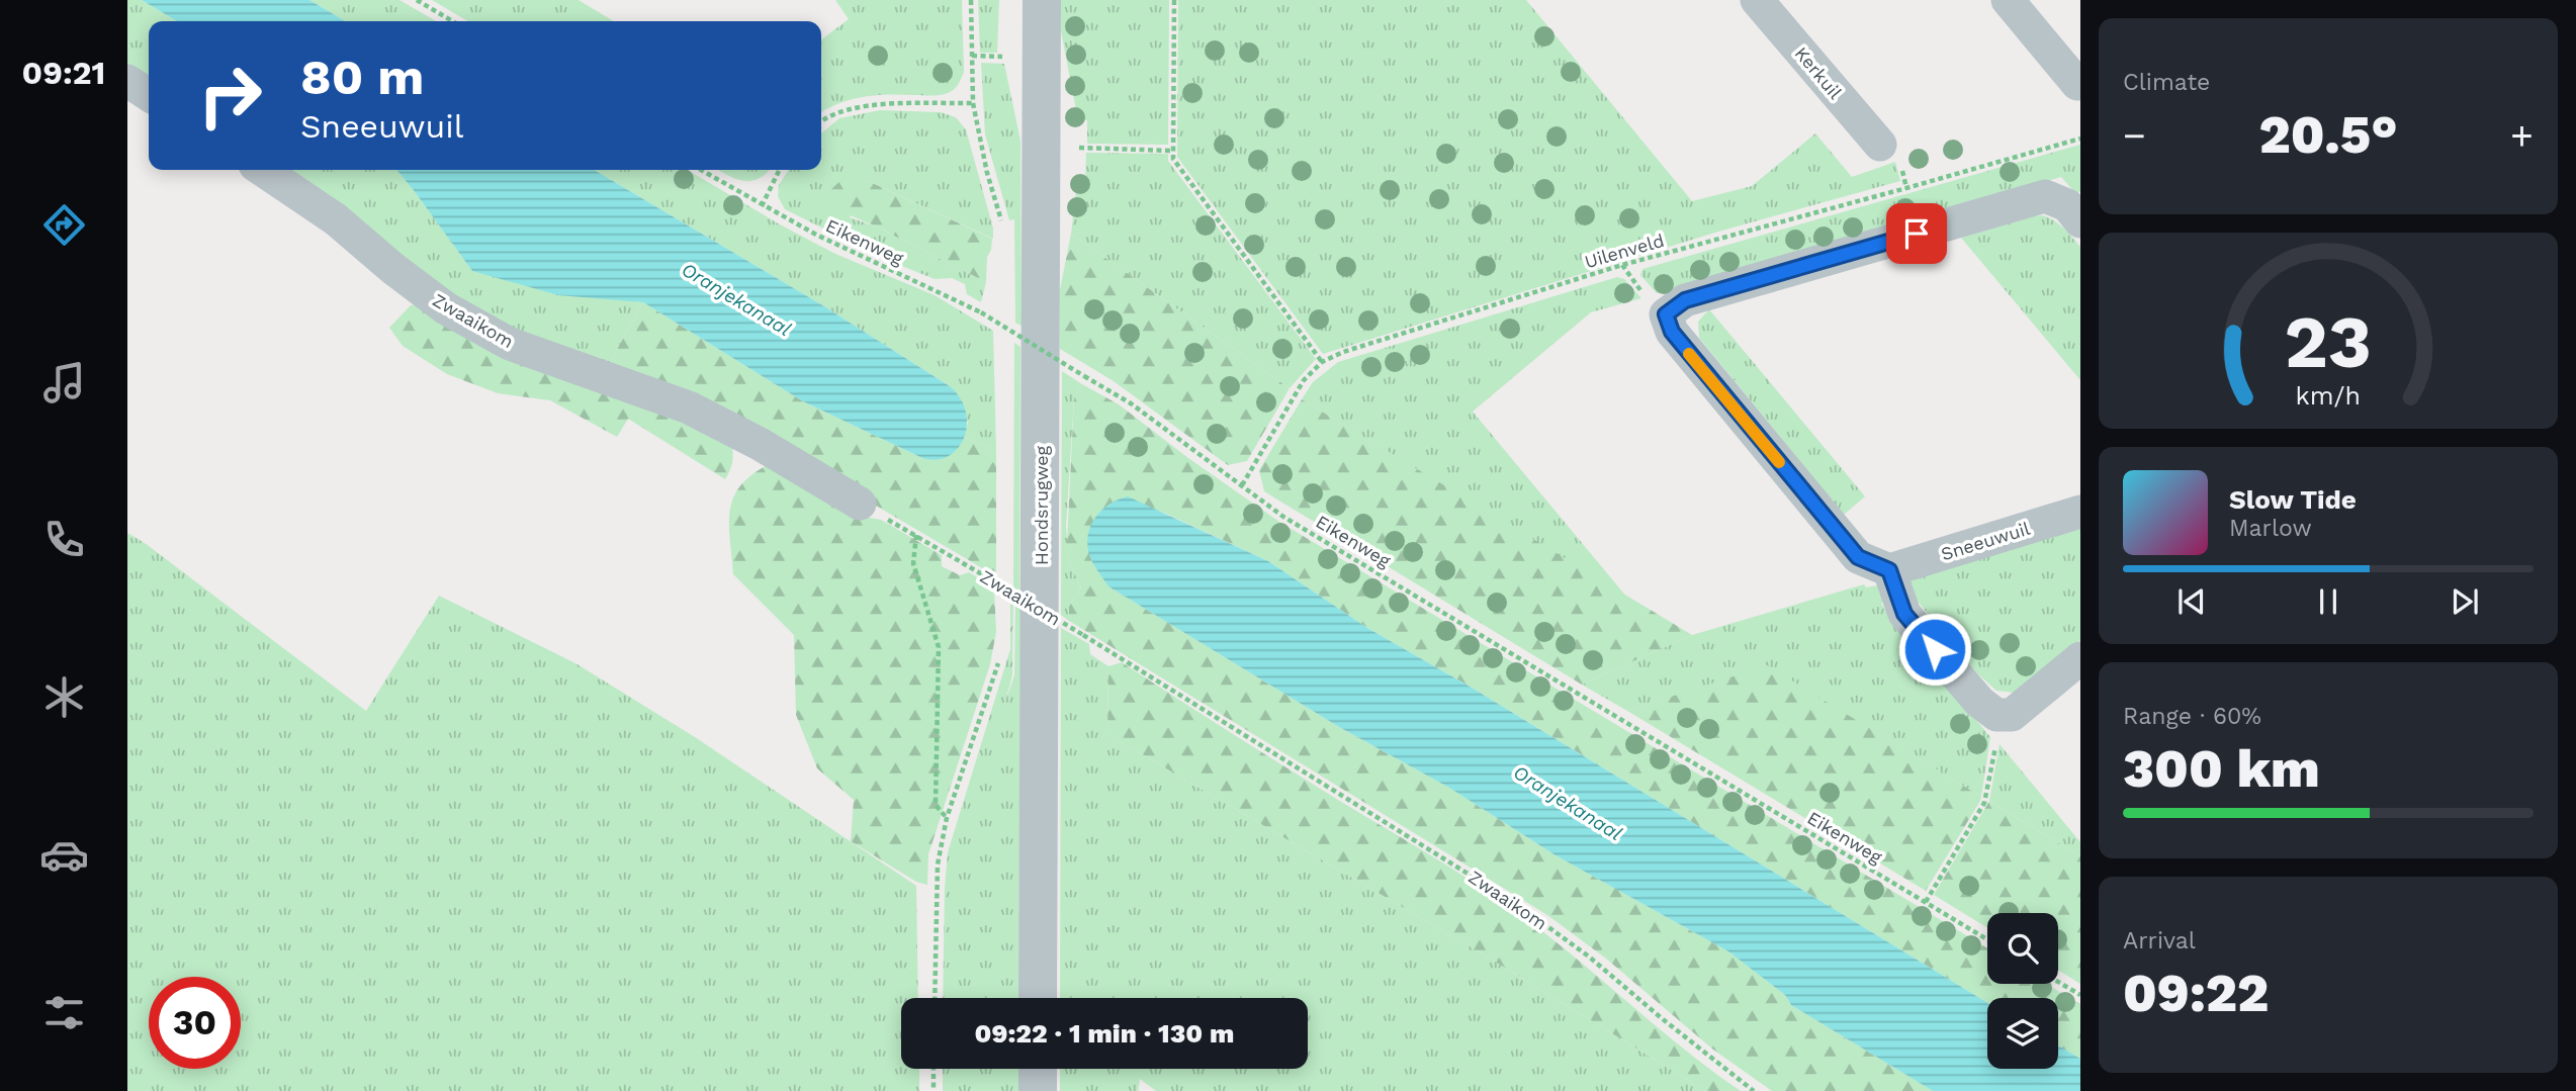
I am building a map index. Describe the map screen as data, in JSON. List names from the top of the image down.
{
  "streets": {
    "street": [
      "Kerkuil",
      "Zwaaikom",
      "Hondsrugweg",
      "Sneeuwuil"
    ],
    "path": ["Eikenweg", "Uilenveld"]
  },
  "crossings": [
    ["Eikenweg", "Uilenveld"]
  ],
  "water": ["Oranjekanaal"],
  "page": {
    "tabs": "09:21",
    "tile": [
      "Climate",
      ["Range · 60%", "300 km"],
      ["Arrival", "09:22"]
    ],
    "turn": ["80 m", "Sneeuwuil"],
    "heat": ["−", "20.5°", "+"],
    "song": ["Slow Tide", "Marlow"],
    "limit": "30",
    "trip": "09:22 · 1 min · 130 m",
    "gauge": ["23", "km/h"]
  }
}
